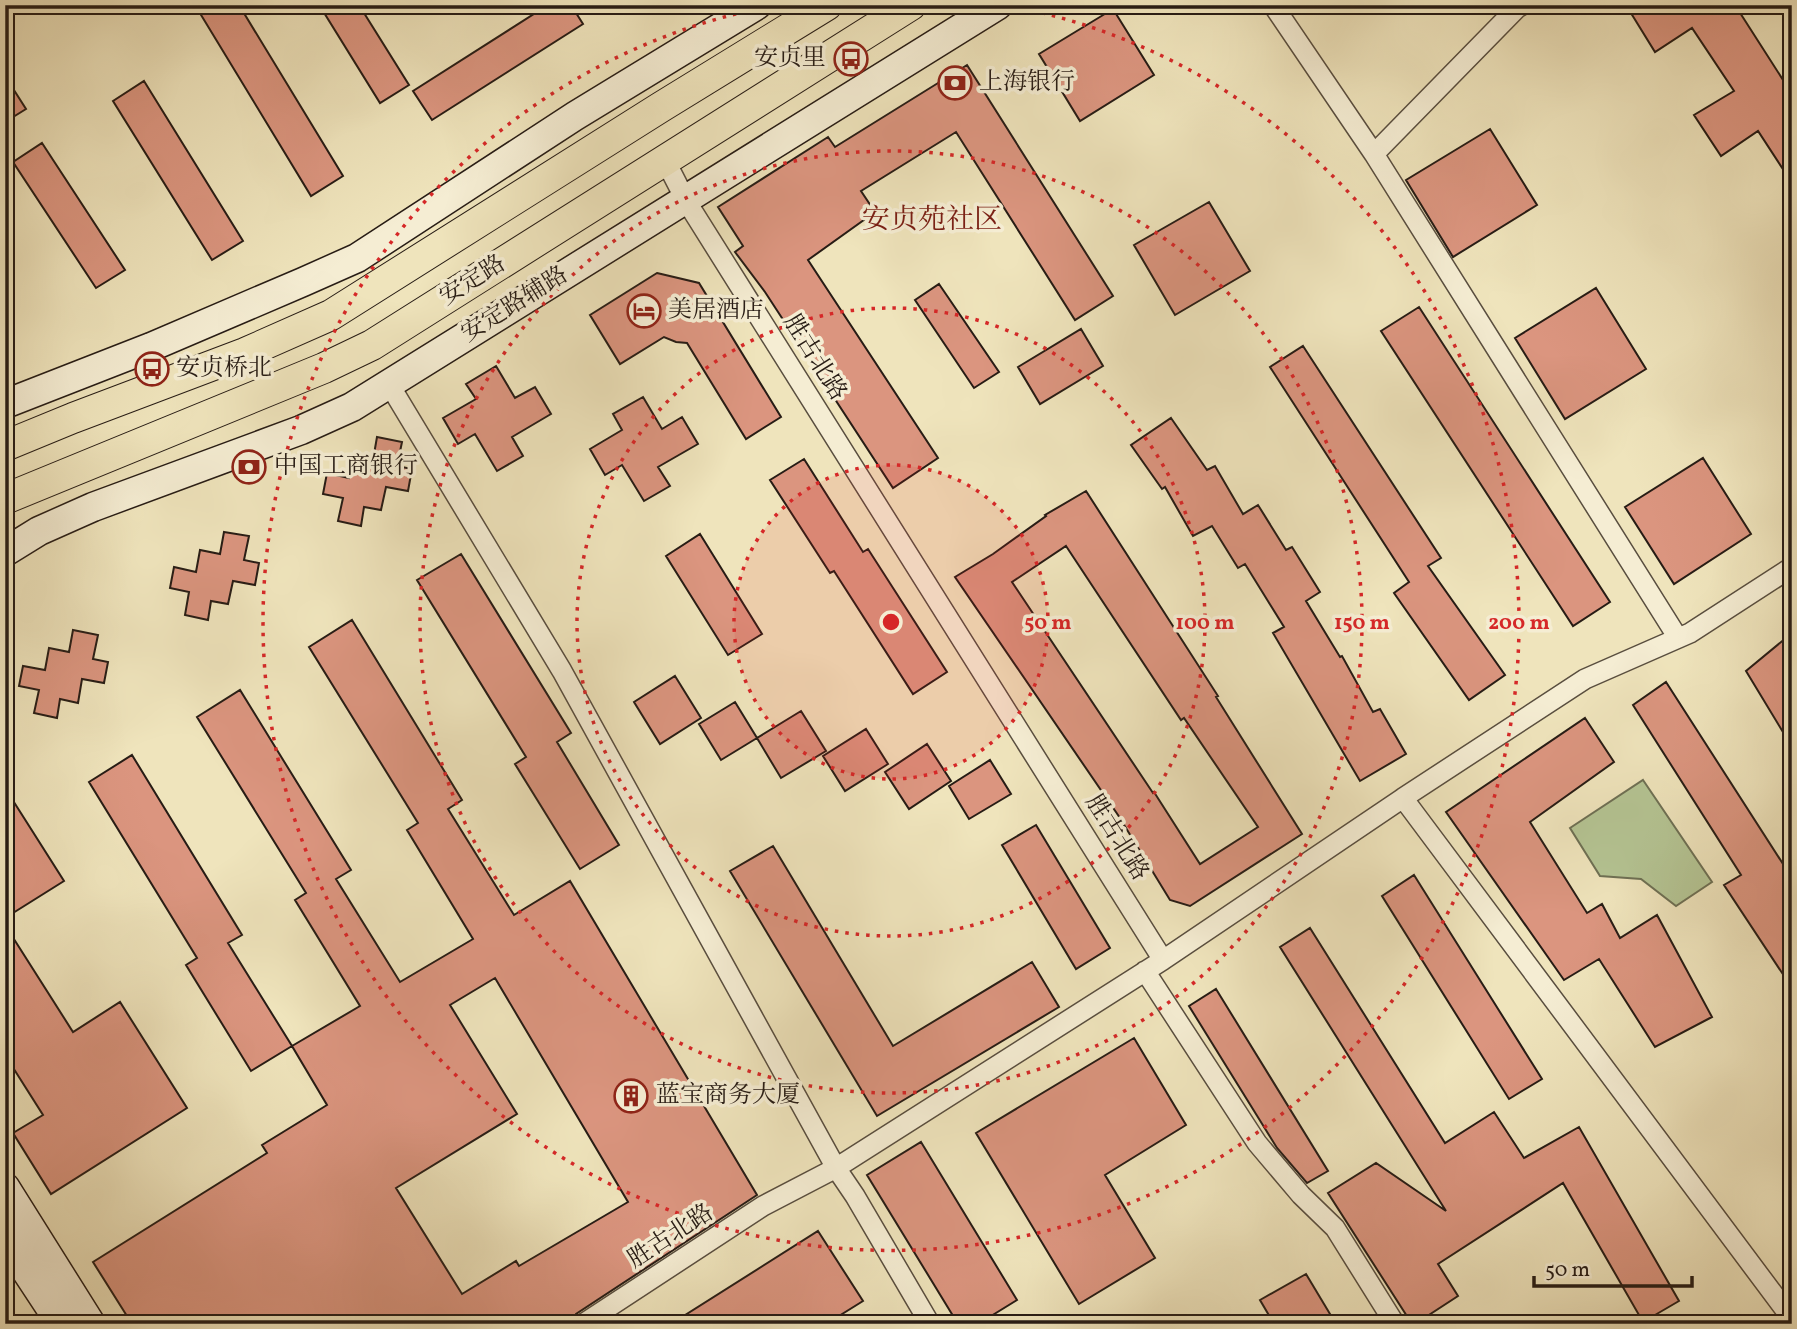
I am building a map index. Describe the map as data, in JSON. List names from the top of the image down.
{
  "streets": {
    "main road": ["安定路"],
    "street": ["安定路辅路", "胜古北路"]
  },
  "crossings": [
    ["安定路", "胜古北路"],
    ["安定路辅路", "胜古北路"]
  ],
  "districts": ["安贞苑社区"],
  "places": {
    "bus stop": ["安贞里", "安贞桥北"],
    "bank": ["上海银行", "中国工商银行"],
    "hotel": ["美居酒店"],
    "building": ["蓝宝商务大厦"]
  },
  "scale_bar": "50 m",
  "rings": [
    "50 m",
    "100 m",
    "150 m",
    "200 m"
  ]
}
